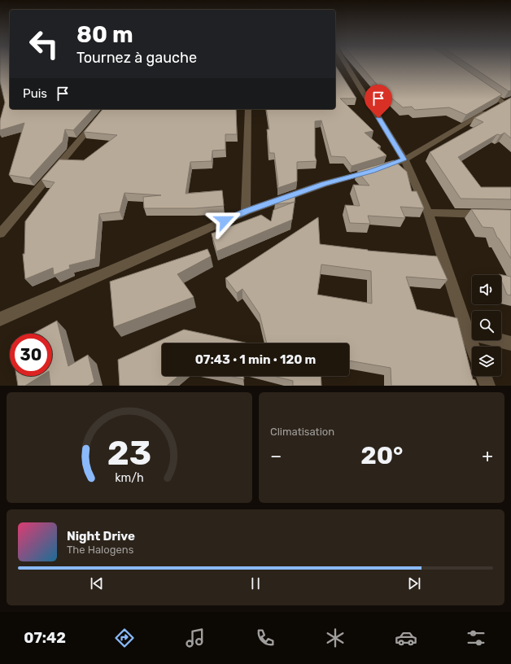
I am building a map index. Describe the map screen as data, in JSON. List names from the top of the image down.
{
  "page": {
    "turn": ["80 m", "Tournez à gauche"],
    "then": "Puis",
    "limit": "30",
    "trip": "07:43 · 1 min · 120 m",
    "tile": "Climatisation",
    "heat": ["−", "20°", "+"],
    "song": ["Night Drive", "The Halogens"],
    "tabs": "07:42",
    "gauge": ["23", "km/h"]
  }
}
